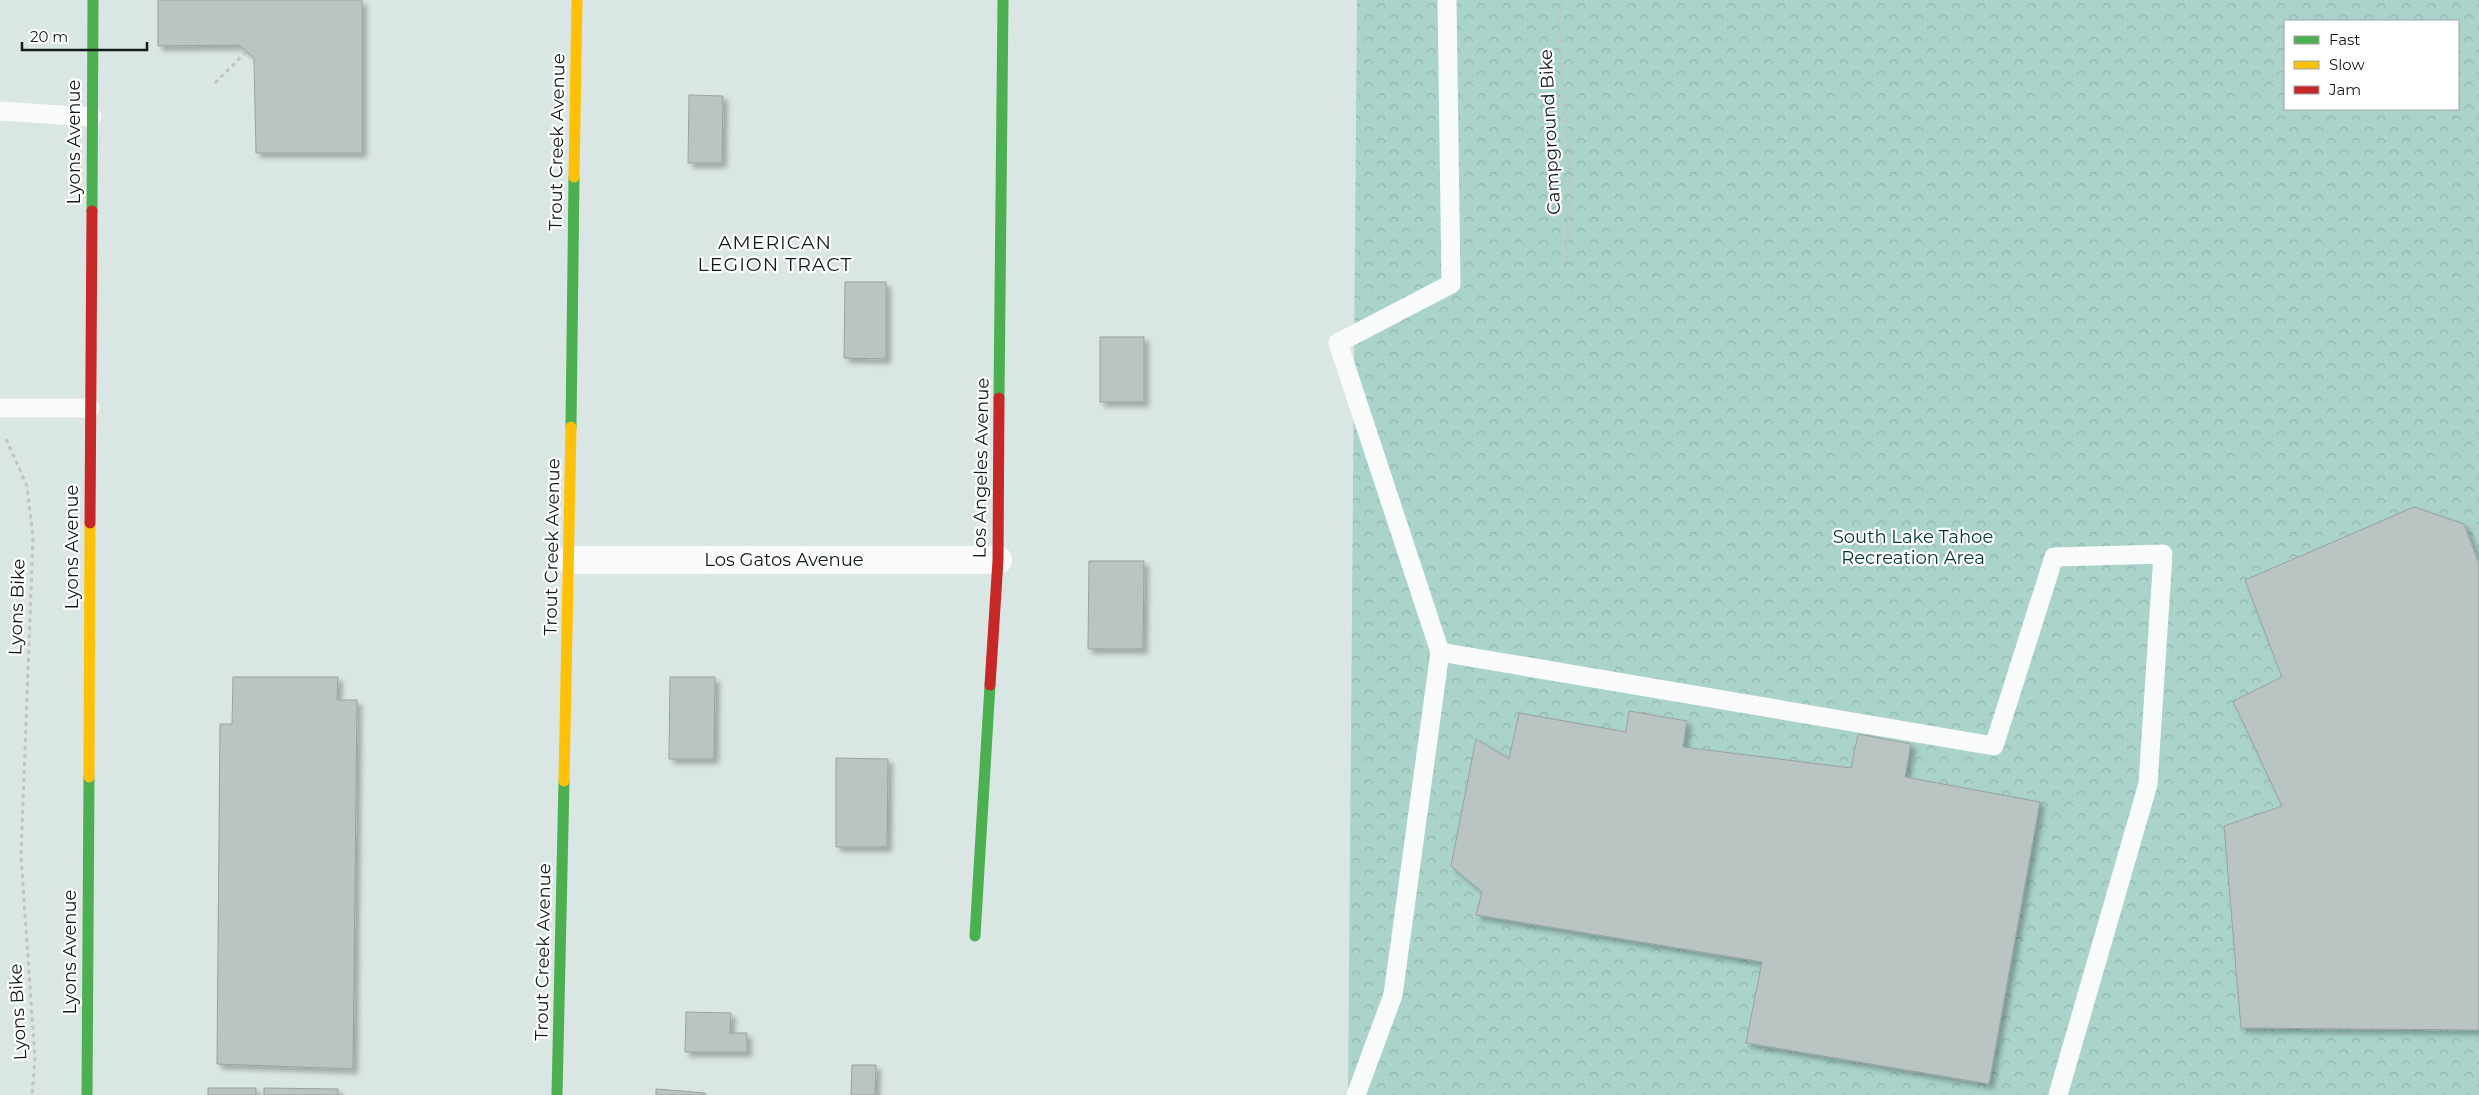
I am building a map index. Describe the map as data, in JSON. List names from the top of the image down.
{
  "streets": {
    "street": [
      "Lyons Avenue",
      "Trout Creek Avenue",
      "Los Angeles Avenue",
      "Los Gatos Avenue"
    ],
    "path": ["Campground Bike", "Lyons Bike"]
  },
  "crossings": [
    ["Trout Creek Avenue", "Los Gatos Avenue"],
    ["Los Angeles Avenue", "Los Gatos Avenue"]
  ],
  "districts": ["AMERICAN LEGION TRACT"],
  "parks": ["South Lake Tahoe Recreation Area"],
  "legend": ["Fast", "Slow", "Jam"],
  "scale_bar": "20 m"
}
